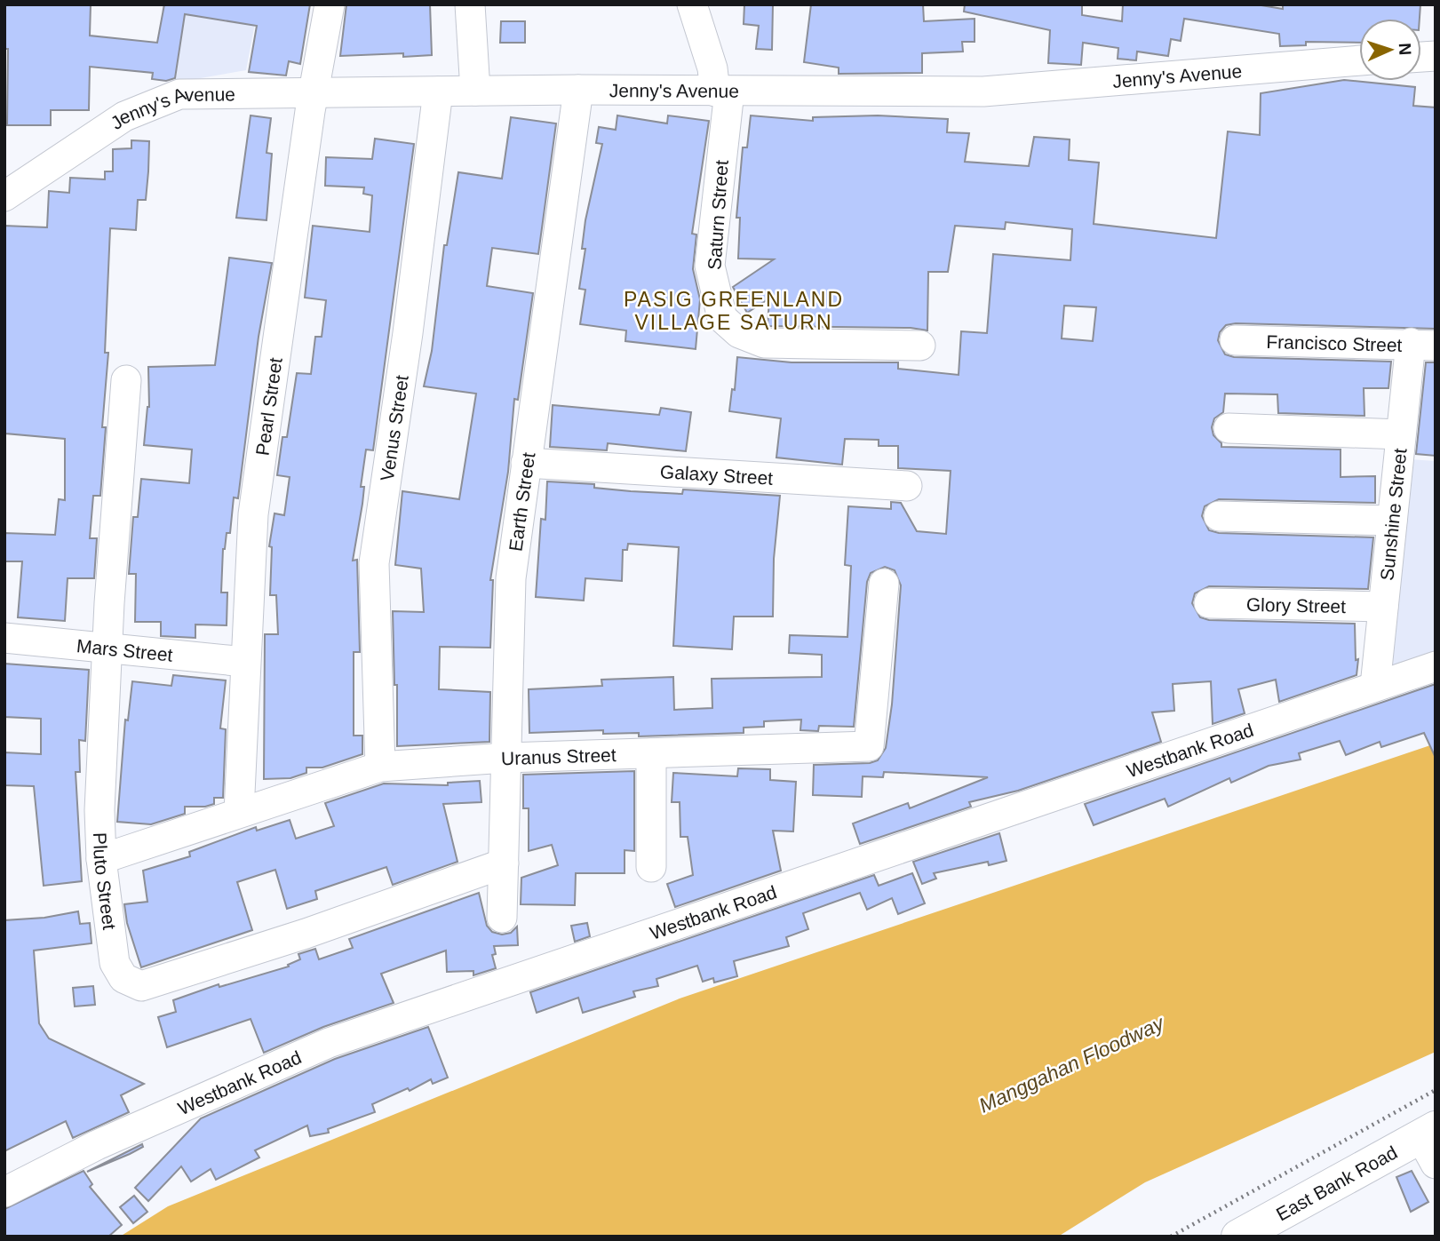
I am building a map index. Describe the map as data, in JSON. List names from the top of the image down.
{
  "streets": {
    "main road": ["East Bank Road"],
    "street": [
      "Jenny's Avenue",
      "Saturn Street",
      "Francisco Street",
      "Pearl Street",
      "Venus Street",
      "Galaxy Street",
      "Earth Street",
      "Sunshine Street",
      "Glory Street",
      "Mars Street",
      "Westbank Road",
      "Uranus Street",
      "Pluto Street"
    ]
  },
  "crossings": [
    ["Jenny's Avenue", "Saturn Street"],
    ["Jenny's Avenue", "Pearl Street"],
    ["Jenny's Avenue", "Venus Street"],
    ["Jenny's Avenue", "Earth Street"],
    ["Francisco Street", "Sunshine Street"],
    ["Pearl Street", "Mars Street"],
    ["Pearl Street", "Uranus Street"],
    ["Venus Street", "Uranus Street"],
    ["Galaxy Street", "Earth Street"],
    ["Earth Street", "Uranus Street"],
    ["Earth Street", "Pluto Street"],
    ["Sunshine Street", "Glory Street"],
    ["Sunshine Street", "Westbank Road"],
    ["Mars Street", "Pluto Street"],
    ["Uranus Street", "Pluto Street"]
  ],
  "districts": ["PASIG GREENLAND VILLAGE SATURN"],
  "water": ["Manggahan Floodway"],
  "north": "right"
}
